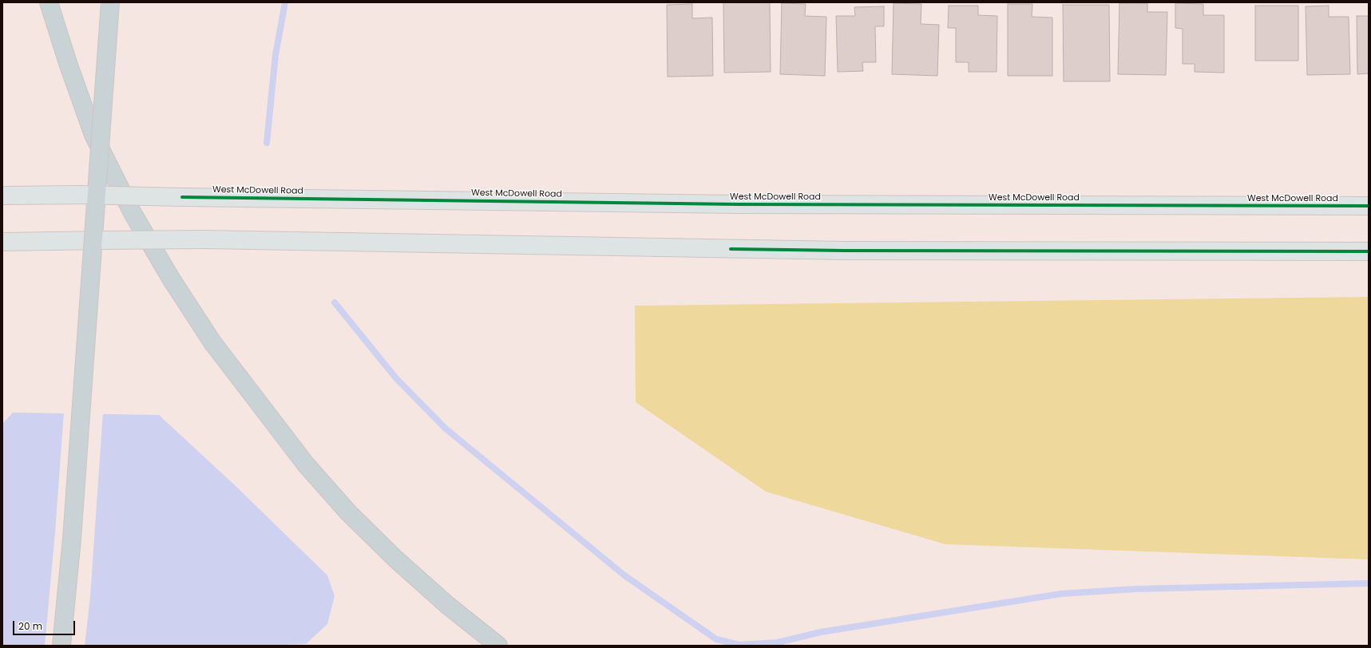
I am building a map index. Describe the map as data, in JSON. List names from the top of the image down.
{
  "streets": {
    "main road": ["West McDowell Road"]
  },
  "scale_bar": "20 m"
}
